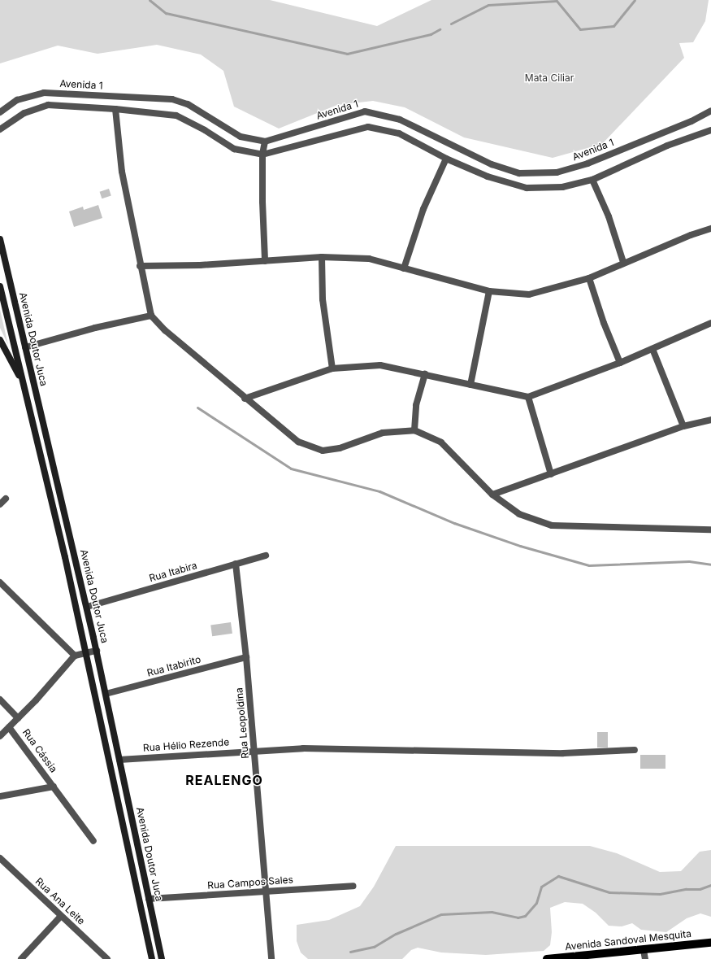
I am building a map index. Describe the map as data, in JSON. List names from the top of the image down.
{
  "streets": {
    "main road": ["Avenida Doutor Juca", "Avenida Sandoval Mesquita"],
    "street": [
      "Avenida 1",
      "Rua Itabira",
      "Rua Itabirito",
      "Rua Leopoldina",
      "Rua Hélio Rezende",
      "Rua Cássia",
      "Rua Campos Sales",
      "Rua Ana Leite"
    ]
  },
  "crossings": [
    ["Avenida Doutor Juca", "Rua Itabira"],
    ["Avenida Doutor Juca", "Rua Itabirito"],
    ["Avenida Doutor Juca", "Rua Hélio Rezende"],
    ["Avenida Doutor Juca", "Rua Campos Sales"],
    ["Rua Itabira", "Rua Leopoldina"],
    ["Rua Itabirito", "Rua Leopoldina"],
    ["Rua Leopoldina", "Rua Hélio Rezende"],
    ["Rua Leopoldina", "Rua Campos Sales"]
  ],
  "districts": ["REALENGO"],
  "parks": ["Mata Ciliar"]
}
